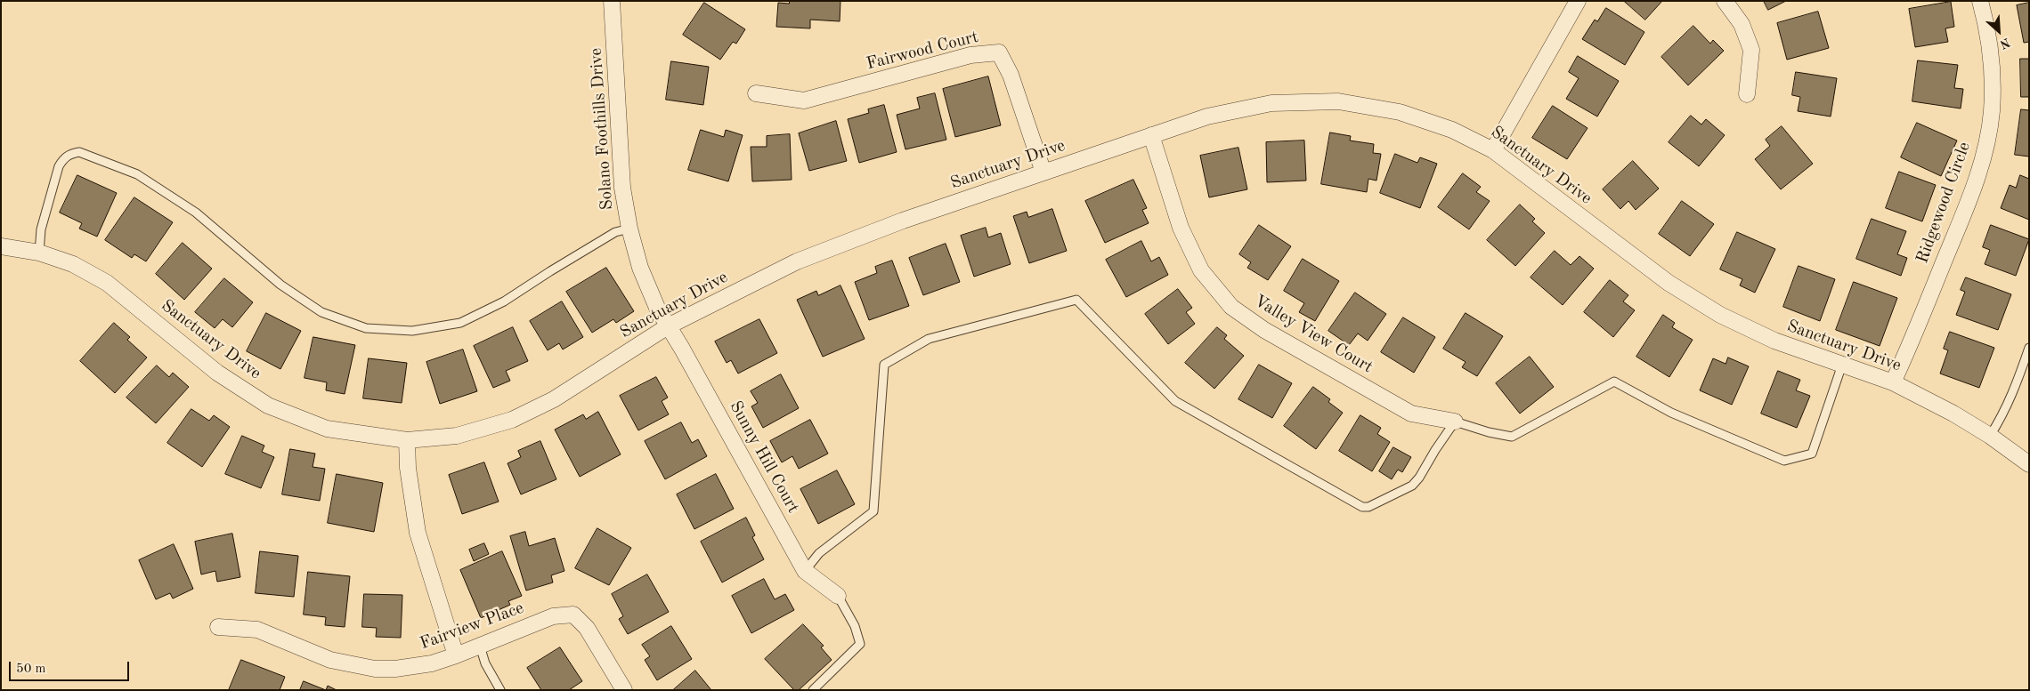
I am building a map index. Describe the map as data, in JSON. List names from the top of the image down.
{
  "streets": {
    "street": [
      "Fairwood Court",
      "Solano Foothills Drive",
      "Sanctuary Drive",
      "Ridgewood Circle",
      "Valley View Court",
      "Sunny Hill Court",
      "Fairview Place"
    ]
  },
  "crossings": [
    ["Fairwood Court", "Sanctuary Drive"],
    ["Solano Foothills Drive", "Sanctuary Drive"],
    ["Solano Foothills Drive", "Sunny Hill Court"],
    ["Sanctuary Drive", "Ridgewood Circle"],
    ["Sanctuary Drive", "Valley View Court"],
    ["Sanctuary Drive", "Sunny Hill Court"]
  ],
  "scale_bar": "50 m",
  "north": "bottom right"
}
